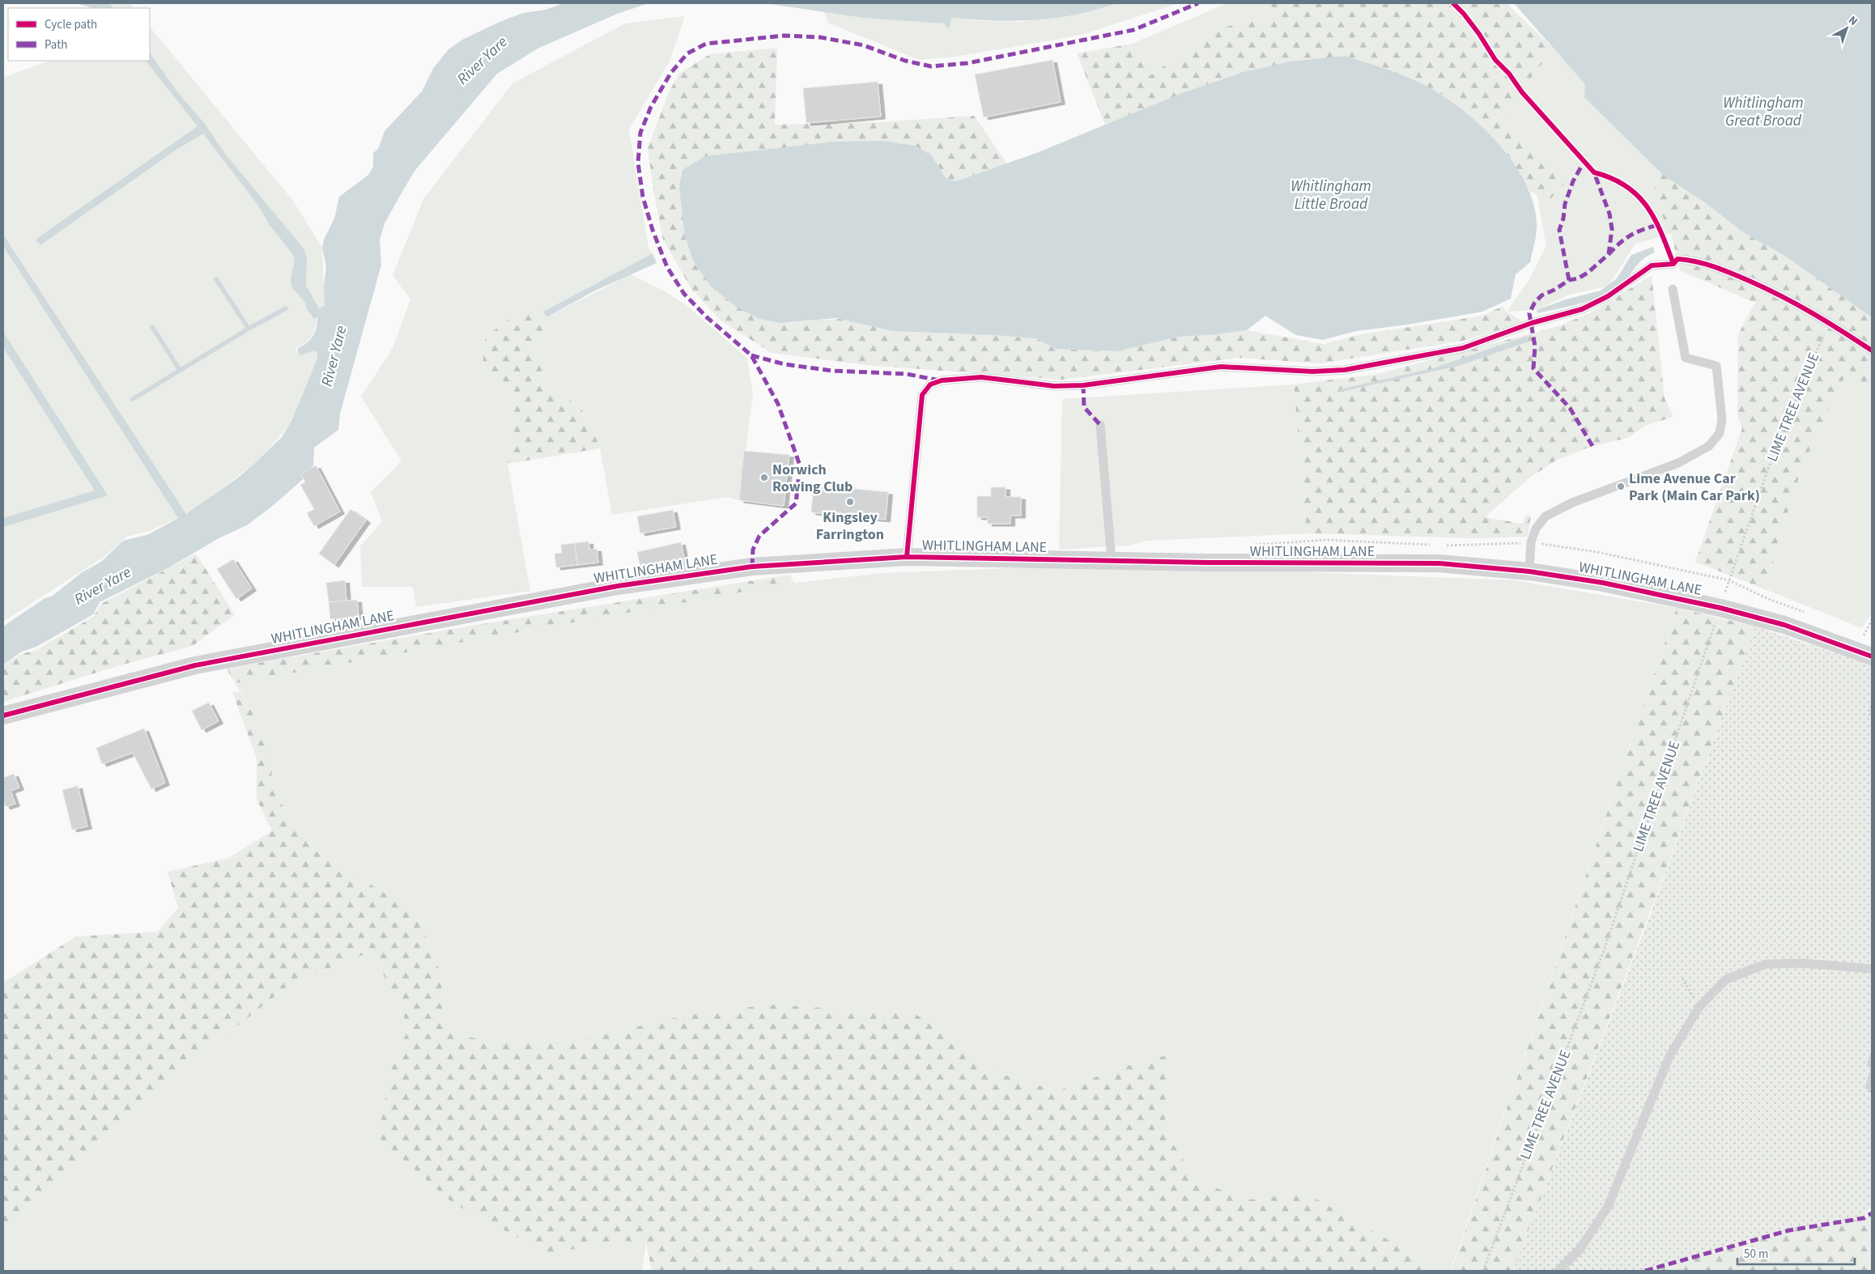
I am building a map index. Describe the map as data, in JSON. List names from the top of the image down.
{
  "streets": {
    "street": ["WHITLINGHAM LANE"],
    "path": ["LIME TREE AVENUE"]
  },
  "crossings": [
    ["LIME TREE AVENUE", "WHITLINGHAM LANE"]
  ],
  "water": ["River Yare", "Whitlingham Great Broad", "Whitlingham Little Broad"],
  "places": ["Norwich Rowing Club", "Lime Avenue Car Park (Main Car Park)", "Kingsley Farrington"],
  "legend": ["Cycle path", "Path"],
  "scale_bar": "50 m",
  "north": "top right"
}
